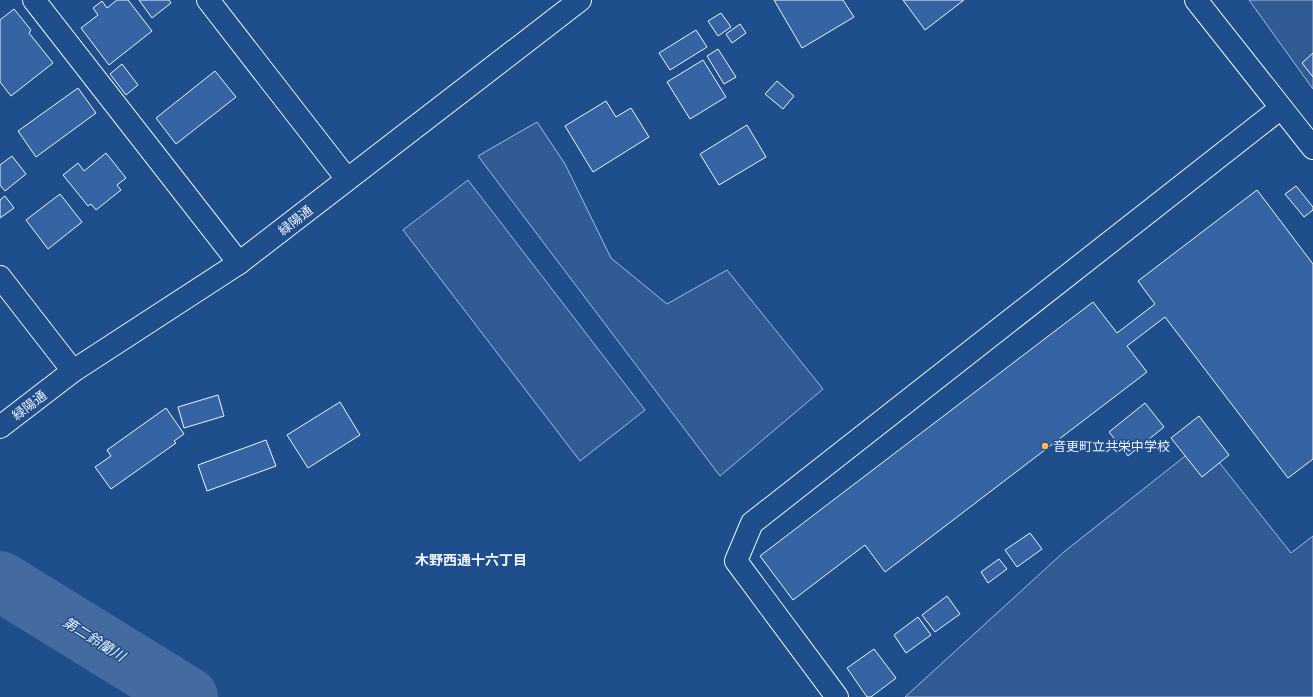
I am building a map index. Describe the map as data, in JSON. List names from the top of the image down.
{
  "streets": {
    "street": ["緑陽通"]
  },
  "districts": ["木野西通十六丁目"],
  "water": ["第二鈴蘭川"],
  "places": ["音更町立共栄中学校"]
}
